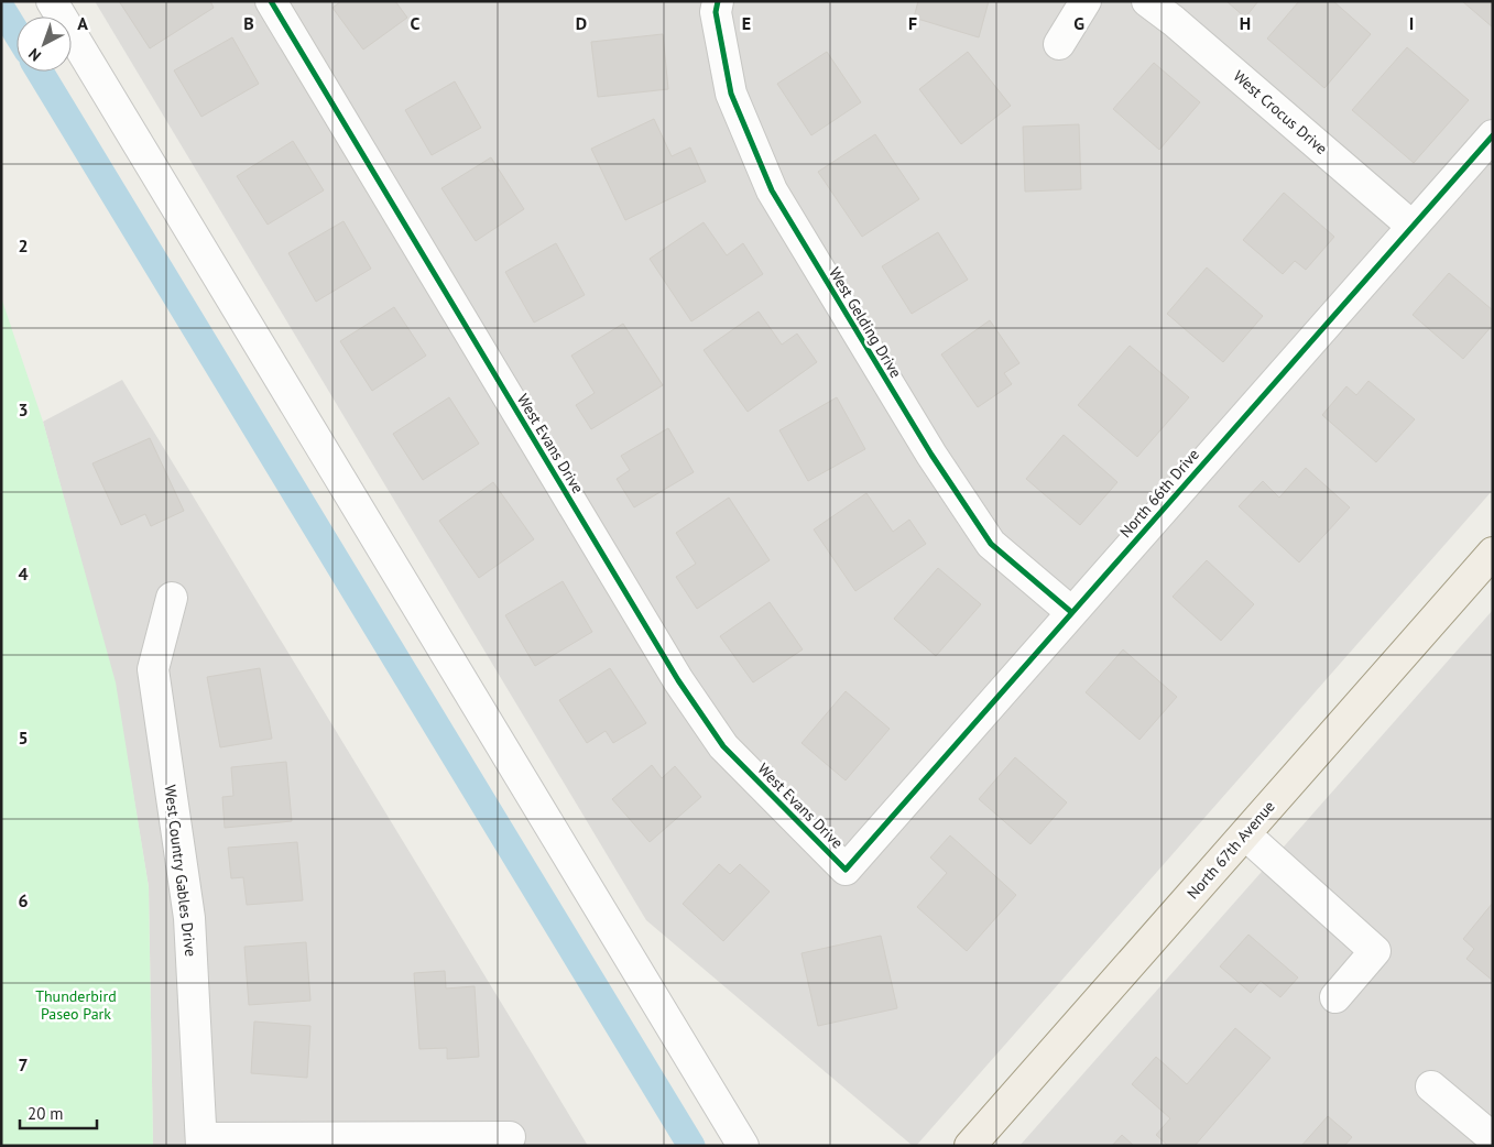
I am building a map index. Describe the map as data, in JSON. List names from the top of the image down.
{
  "streets": {
    "main road": ["North 67th Avenue"],
    "street": [
      "West Crocus Drive",
      "West Gelding Drive",
      "West Evans Drive",
      "North 66th Drive",
      "West Country Gables Drive"
    ]
  },
  "crossings": [
    ["West Crocus Drive", "North 66th Drive"],
    ["West Gelding Drive", "North 66th Drive"],
    ["West Evans Drive", "North 66th Drive"]
  ],
  "parks": ["Thunderbird Paseo Park"],
  "scale_bar": "20 m",
  "north": "bottom left",
  "grid": {
    "columns": [
      "A",
      "B",
      "C",
      "D",
      "E",
      "F",
      "G",
      "H",
      "I"
    ],
    "rows": [
      "2",
      "3",
      "4",
      "5",
      "6",
      "7"
    ]
  }
}
